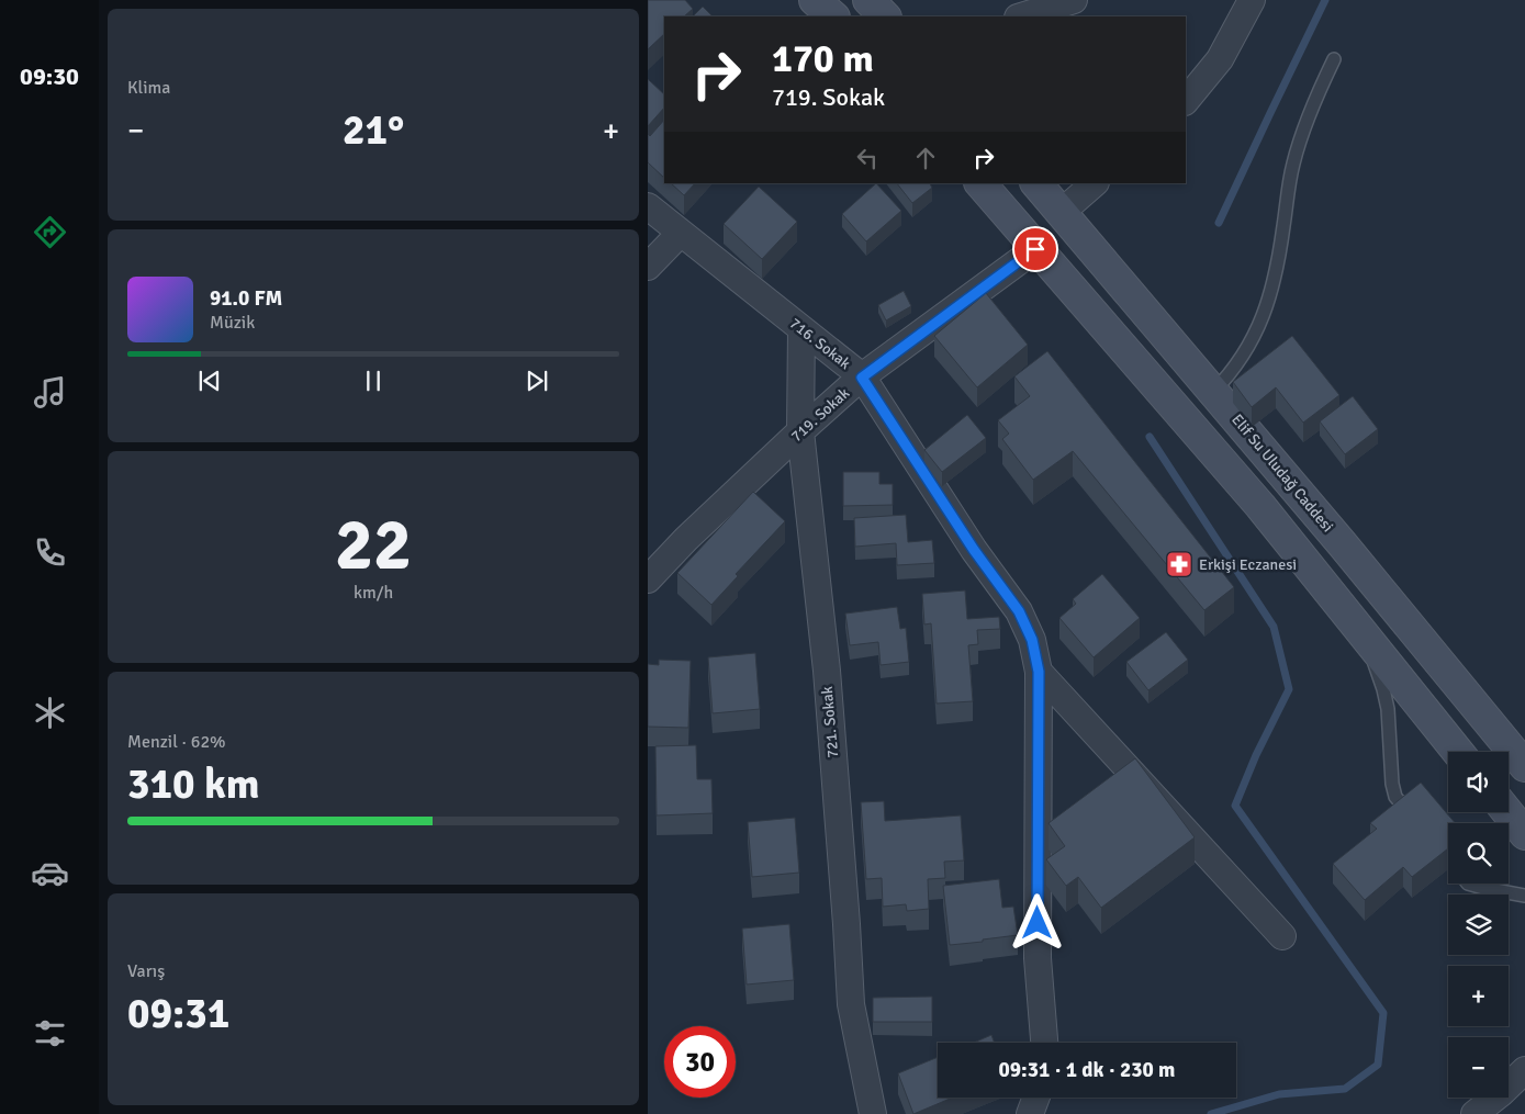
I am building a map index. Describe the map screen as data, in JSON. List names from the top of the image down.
{
  "streets": {
    "main road": ["Elif Su Uludağ Caddesi"],
    "street": ["716. Sokak", "719. Sokak", "721. Sokak"]
  },
  "crossings": [
    ["716. Sokak", "719. Sokak"],
    ["716. Sokak", "721. Sokak"],
    ["719. Sokak", "721. Sokak"]
  ],
  "places": {
    "pharmacy": ["Erkişi Eczanesi"]
  },
  "page": {
    "tabs": "09:30",
    "tile": [
      "Klima",
      ["22", "km/h"],
      ["Menzil · 62%", "310 km"],
      ["Varış", "09:31"]
    ],
    "turn": ["170 m", "719. Sokak"],
    "heat": ["−", "21°", "+"],
    "song": ["91.0 FM", "Müzik"],
    "map_buttons": ["+", "−"],
    "limit": "30",
    "trip": "09:31 · 1 dk · 230 m"
  }
}
